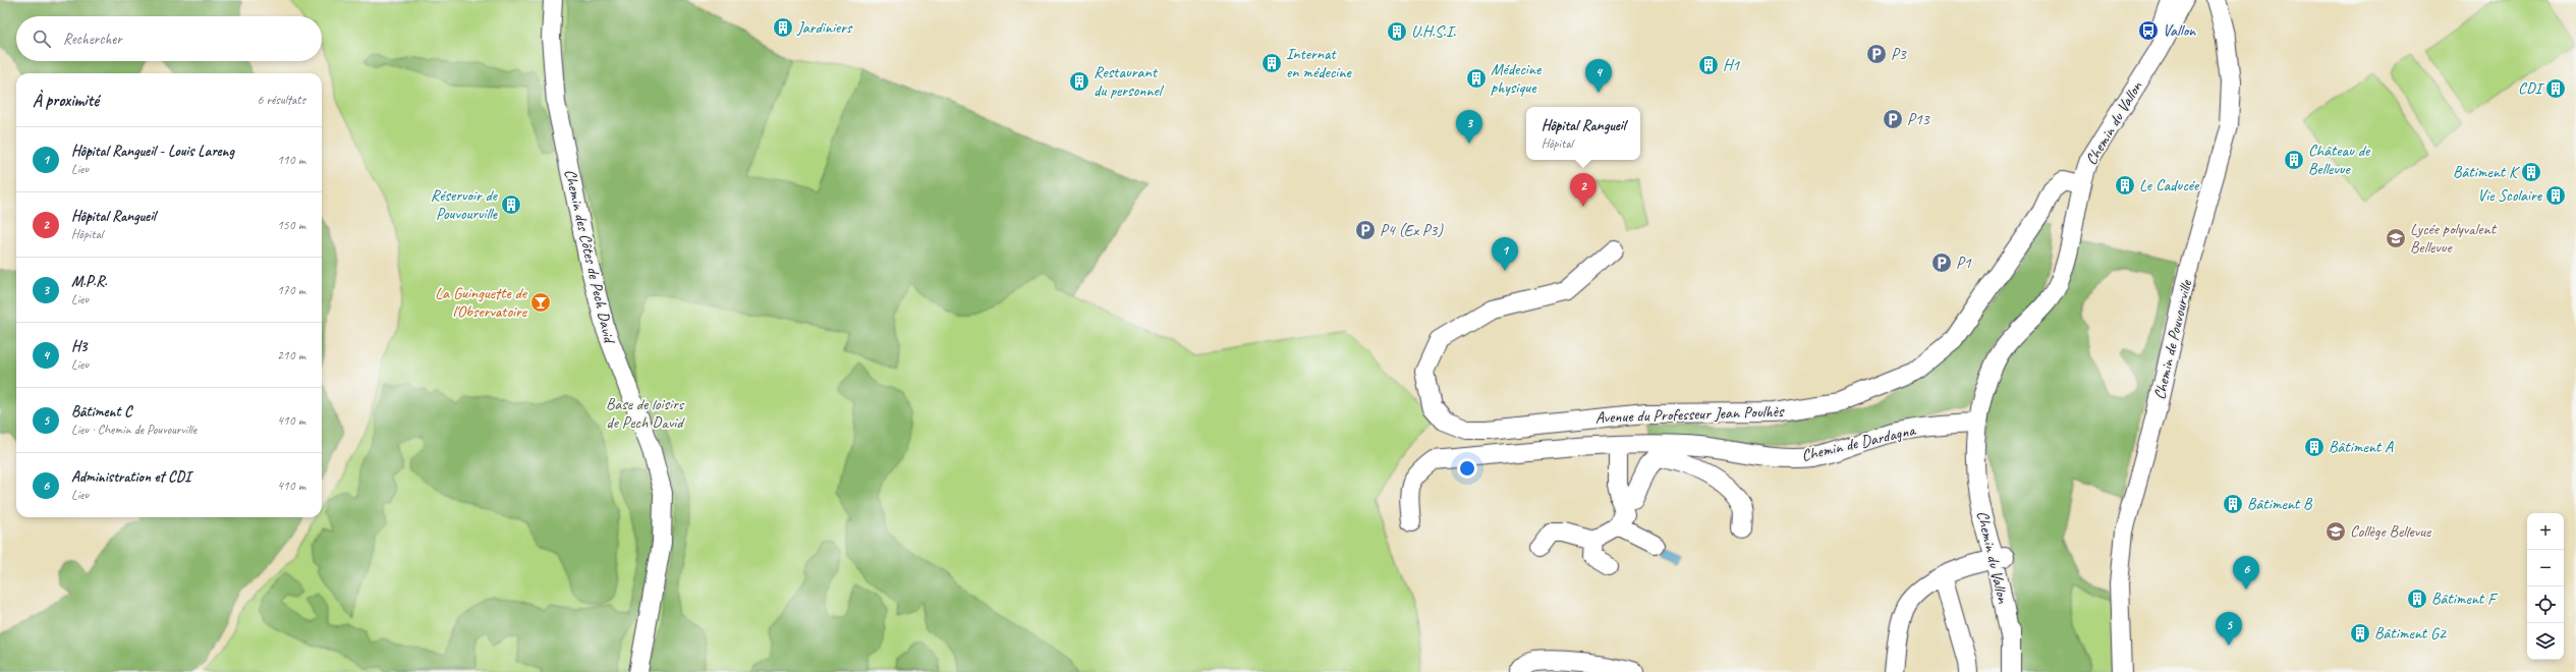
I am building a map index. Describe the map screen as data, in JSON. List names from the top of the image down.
{
  "streets": {
    "street": [
      "Chemin du Vallon",
      "Chemin des Côtes de Pech David",
      "Chemin de Pouvourville",
      "Avenue du Professeur Jean Poulhès",
      "Chemin de Dardagna"
    ]
  },
  "crossings": [
    ["Chemin du Vallon", "Avenue du Professeur Jean Poulhès"],
    ["Chemin du Vallon", "Chemin de Dardagna"]
  ],
  "parks": ["Base de loisirs de Pech David"],
  "places": {
    "building": [
      "Jardiniers",
      "U.H.S.I.",
      "Internat en médecine",
      "H1",
      "Médecine physique",
      "Restaurant du personnel",
      "CDI",
      "Château de Bellevue",
      "Bâtiment K",
      "Le Caducée",
      "Vie Scolaire",
      "Réservoir de Pouvourville",
      "Bâtiment A",
      "Bâtiment B",
      "Bâtiment F",
      "Bâtiment G2"
    ],
    "bus stop": ["Vallon"],
    "parking": [
      "P3",
      "P13",
      "P4 (Ex P3)",
      "P1"
    ],
    "school or university": ["Lycée polyvalent Bellevue", "Collège Bellevue"],
    "bar": ["La Guinguette de l'Observatoire"]
  },
  "page": {
    "search": "Rechercher",
    "pins": [
      "4",
      "3",
      "2",
      "1",
      "6",
      "5"
    ],
    "heading": ["À proximité", "6 résultats"],
    "popup": ["Hôpital Rangueil", "Hôpital"],
    "list": [
      {
        "mark": "1",
        "name": "Hôpital Rangueil - Louis Lareng",
        "note": "Lieu",
        "value": "110 m"
      },
      {
        "mark": "2",
        "name": "Hôpital Rangueil",
        "note": "Hôpital",
        "value": "150 m"
      },
      {
        "mark": "3",
        "name": "M.P.R.",
        "note": "Lieu",
        "value": "170 m"
      },
      {
        "mark": "4",
        "name": "H3",
        "note": "Lieu",
        "value": "210 m"
      },
      {
        "mark": "5",
        "name": "Bâtiment C",
        "note": "Lieu · Chemin de Pouvourville",
        "value": "410 m"
      },
      {
        "mark": "6",
        "name": "Administration et CDI",
        "note": "Lieu",
        "value": "410 m"
      }
    ],
    "map_buttons": ["+", "−"]
  }
}
